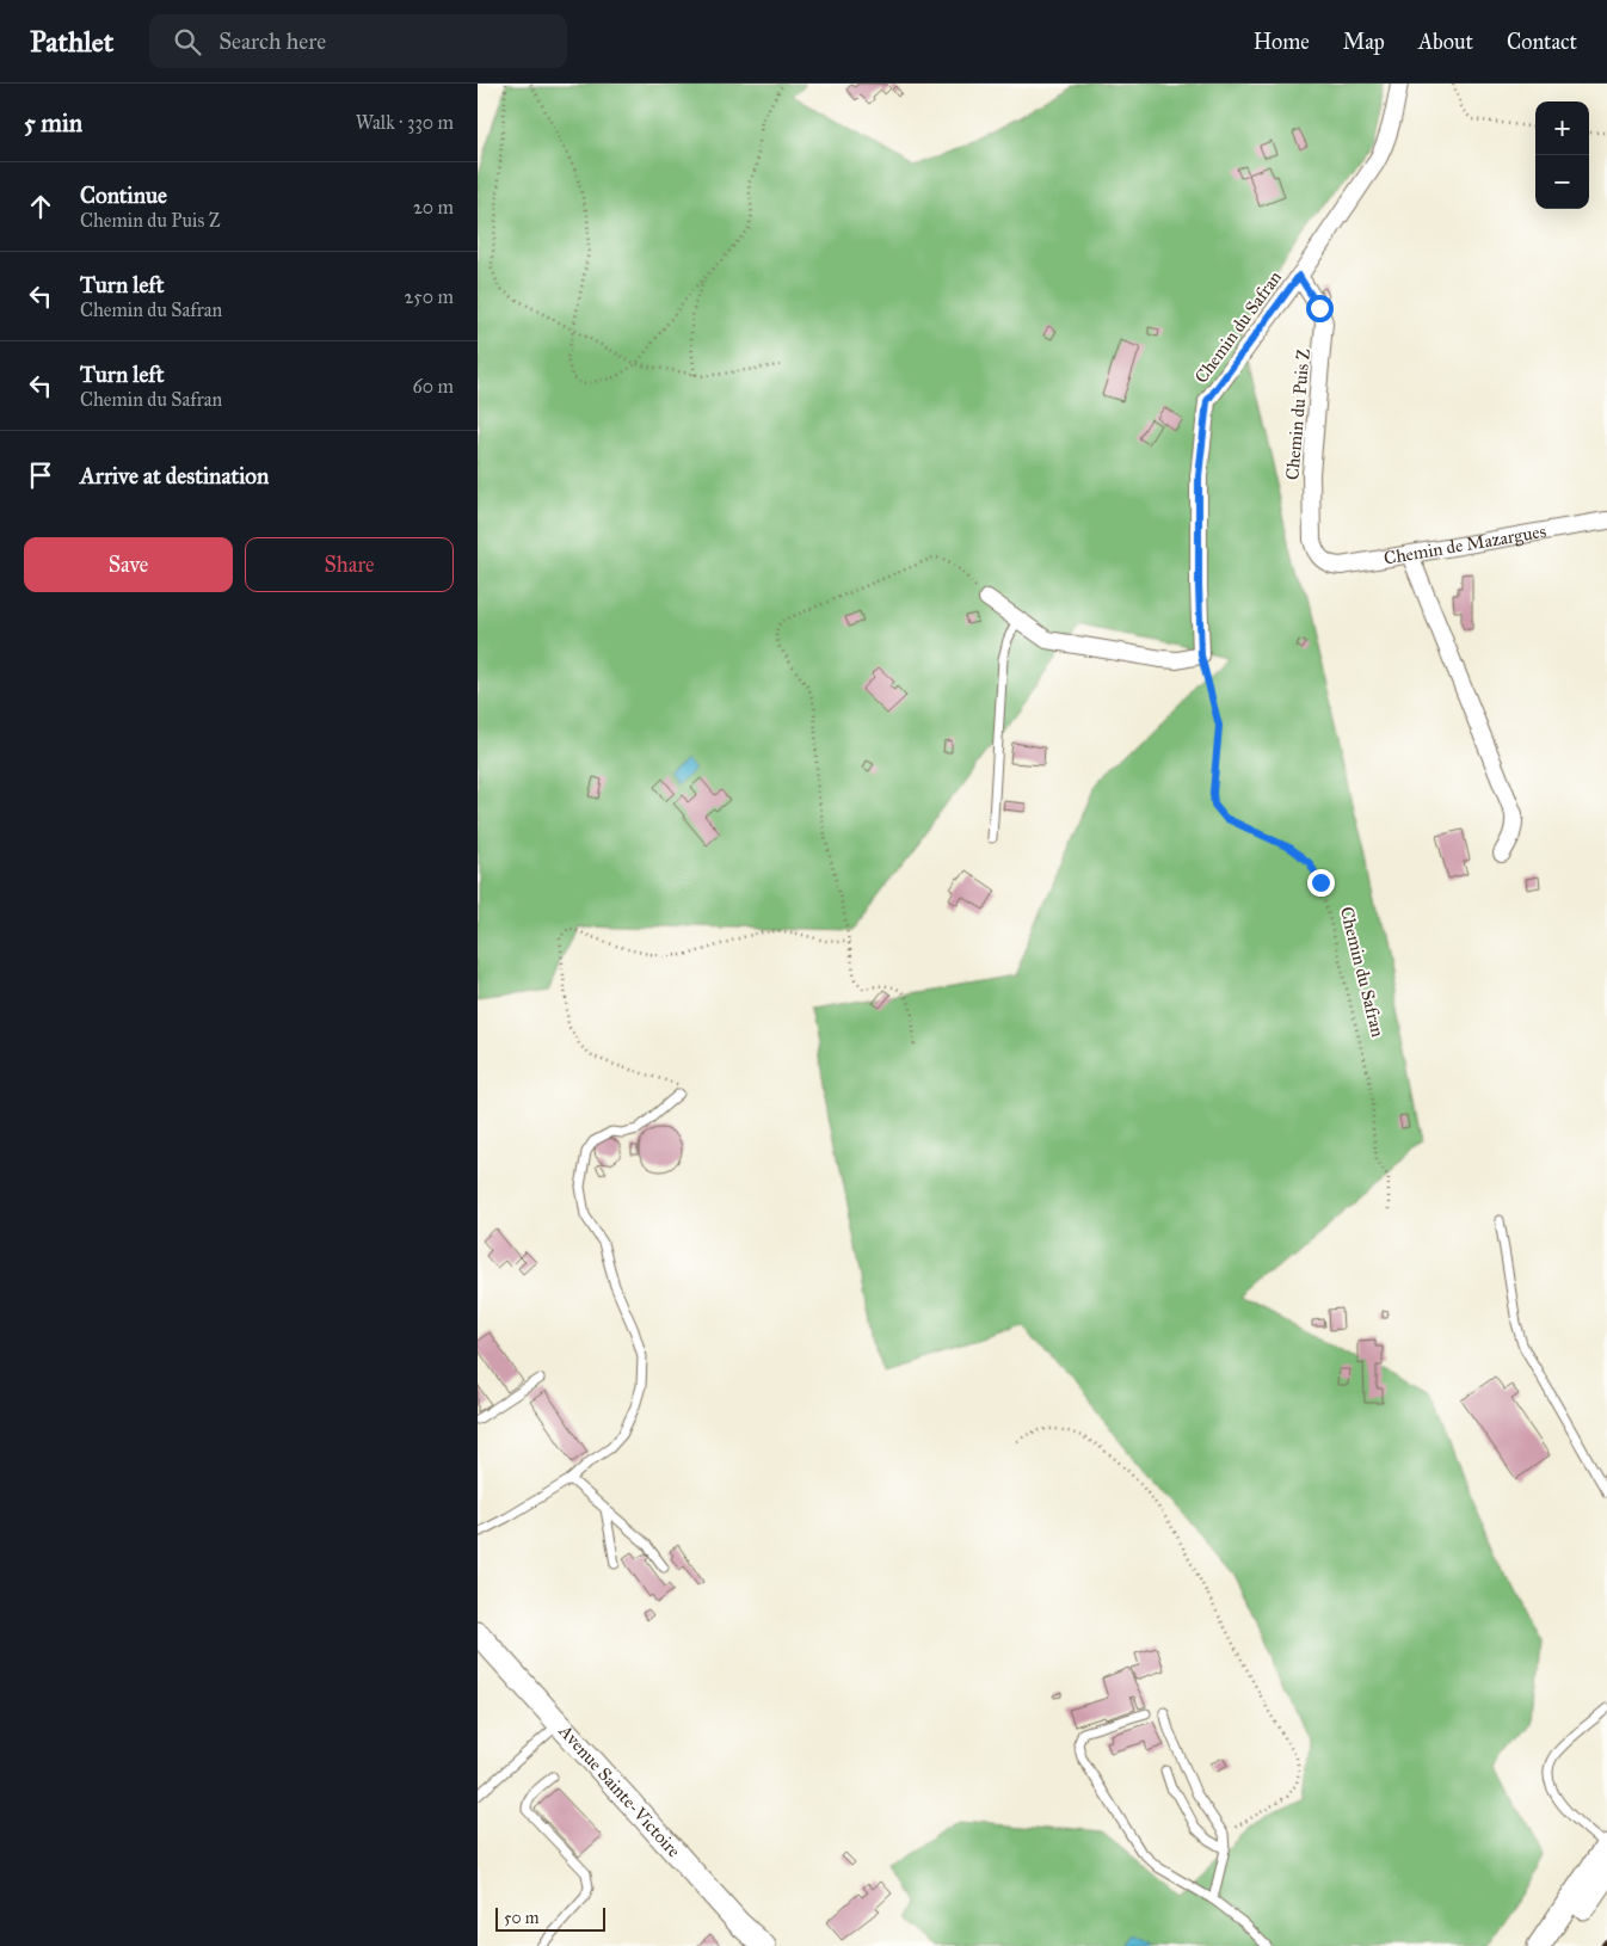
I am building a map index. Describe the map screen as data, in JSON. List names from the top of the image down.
{
  "streets": {
    "street": [
      "Chemin du Safran",
      "Chemin du Puis Z",
      "Chemin de Mazargues",
      "Avenue Sainte-Victoire"
    ]
  },
  "crossings": [
    ["Chemin du Safran", "Chemin du Puis Z"],
    ["Chemin du Puis Z", "Chemin de Mazargues"]
  ],
  "scale_bar": "50 m",
  "page": {
    "header": "Pathlet",
    "search": "Search here",
    "nav": [
      "Home",
      "Map",
      "About",
      "Contact"
    ],
    "heading": ["5 min", "Walk · 330 m"],
    "map_buttons": ["+", "−"],
    "list": [
      ["Continue", "Chemin du Puis Z", "20 m"],
      ["Turn left", "Chemin du Safran", "250 m"],
      ["Turn left", "Chemin du Safran", "60 m"],
      "Arrive at destination"
    ],
    "buttons": ["Save", "Share"],
    "scale": "50 m"
  }
}
